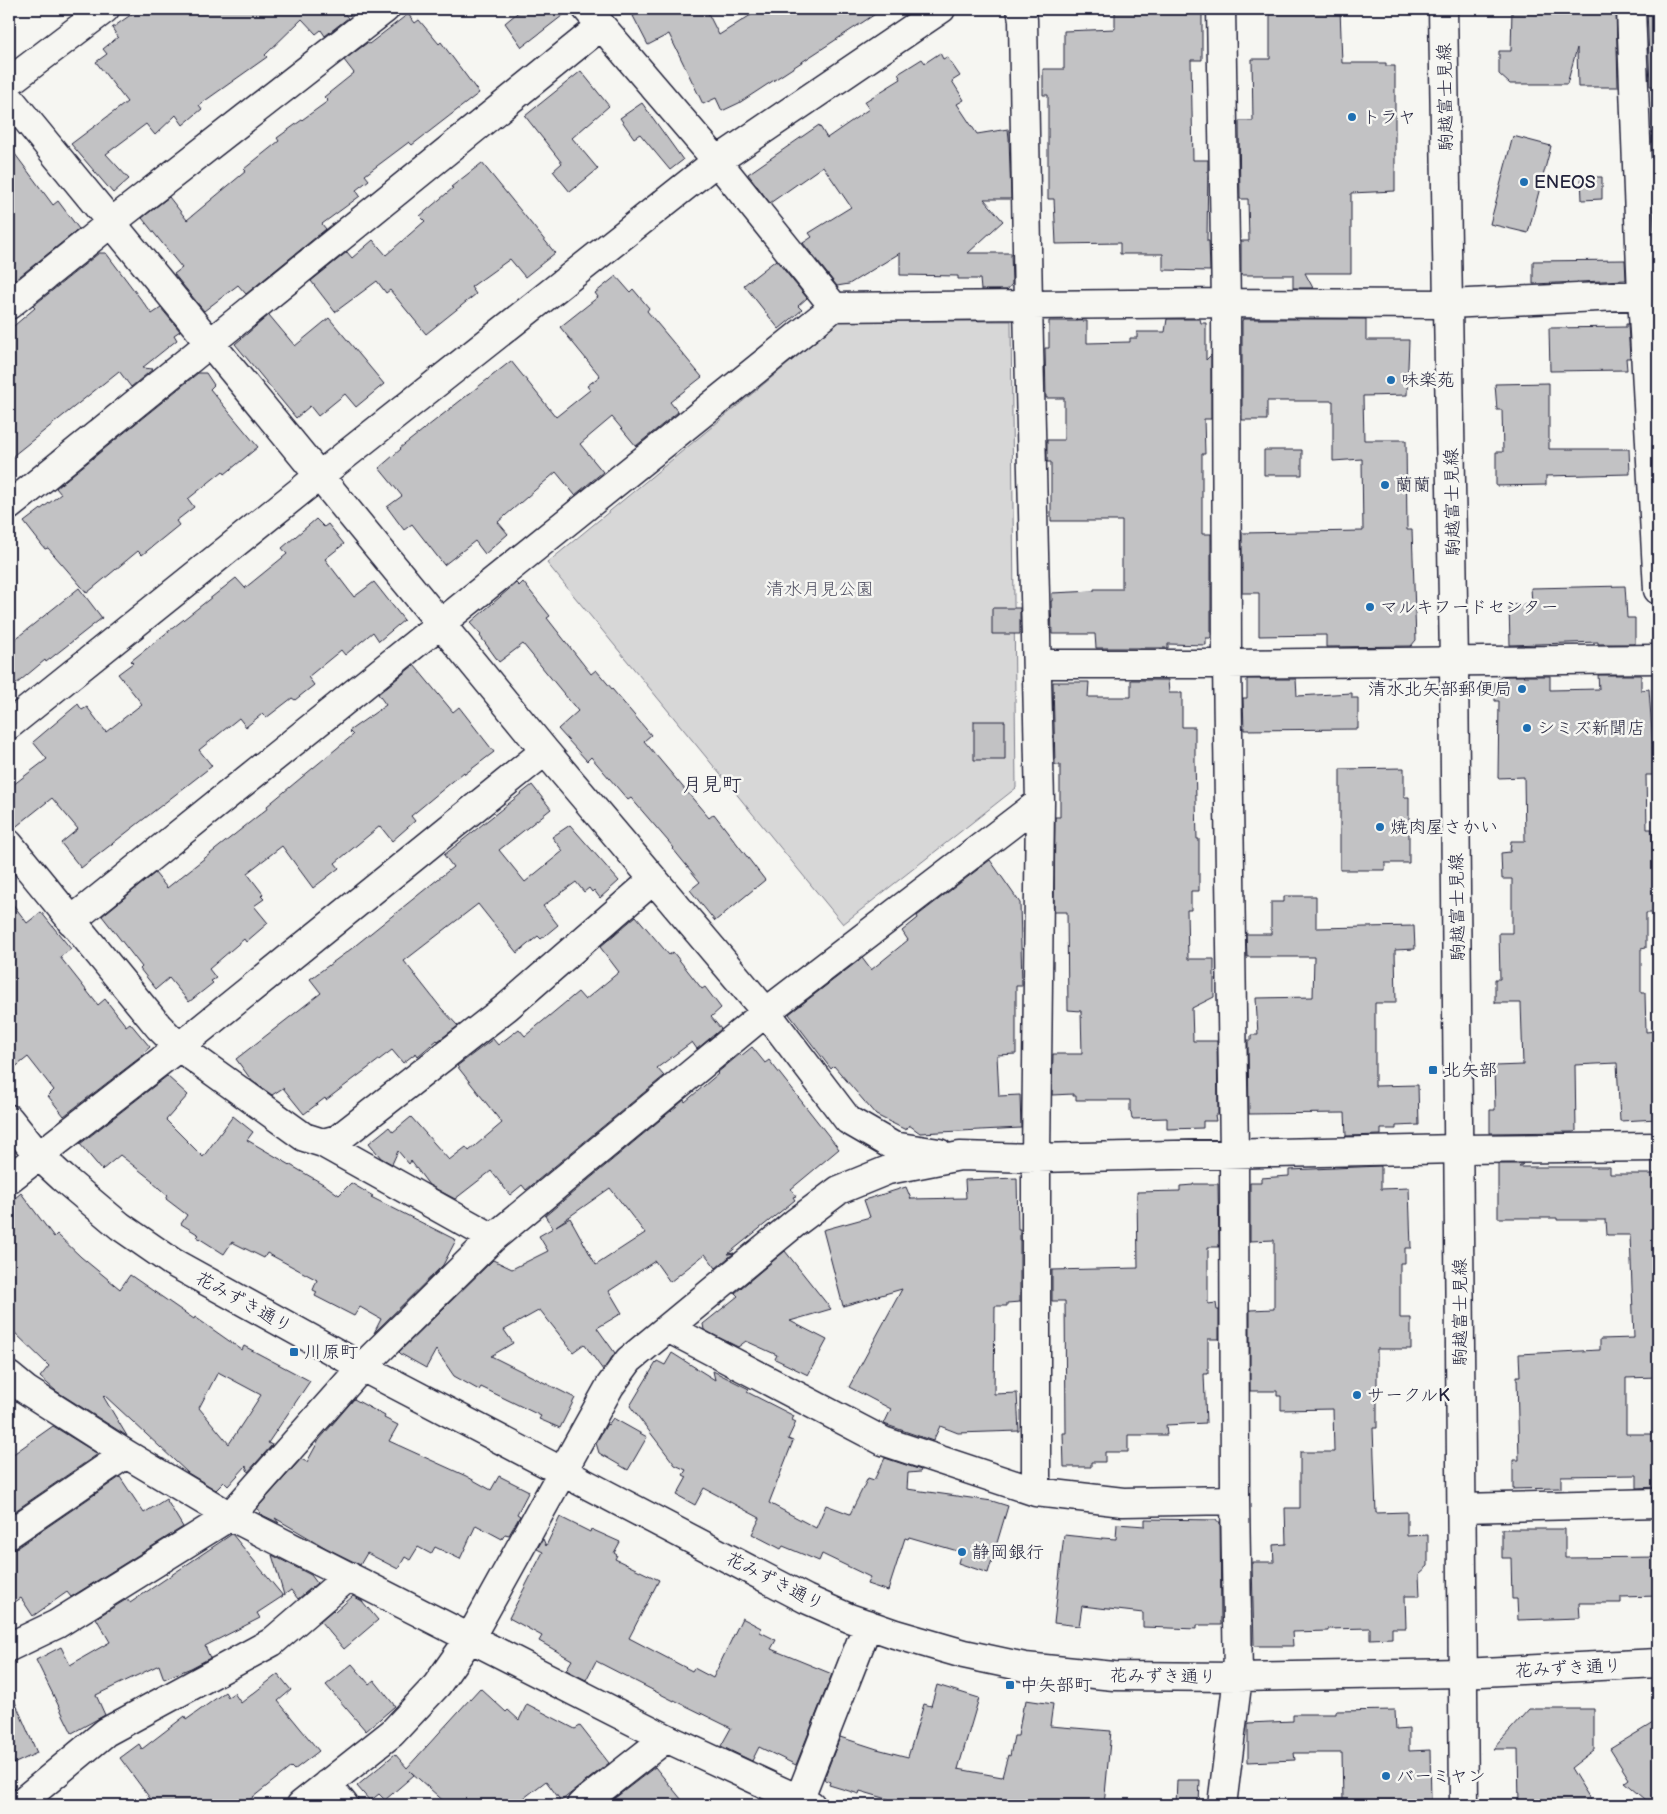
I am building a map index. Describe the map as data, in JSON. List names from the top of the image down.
{
  "streets": {
    "street": ["駒越富士見線", "花みずき通り"]
  },
  "crossings": [
    ["駒越富士見線", "花みずき通り"]
  ],
  "districts": ["月見町"],
  "parks": ["清水月見公園"],
  "places": {
    "other": [
      "トラヤ",
      "ENEOS",
      "味楽苑",
      "蘭蘭",
      "マルキフードセンター",
      "清水北矢部郵便局",
      "シミズ新聞店",
      "焼肉屋さかい",
      "サークルK",
      "静岡銀行",
      "バーミヤン"
    ],
    "transit": ["北矢部", "川原町", "中矢部町"]
  }
}
